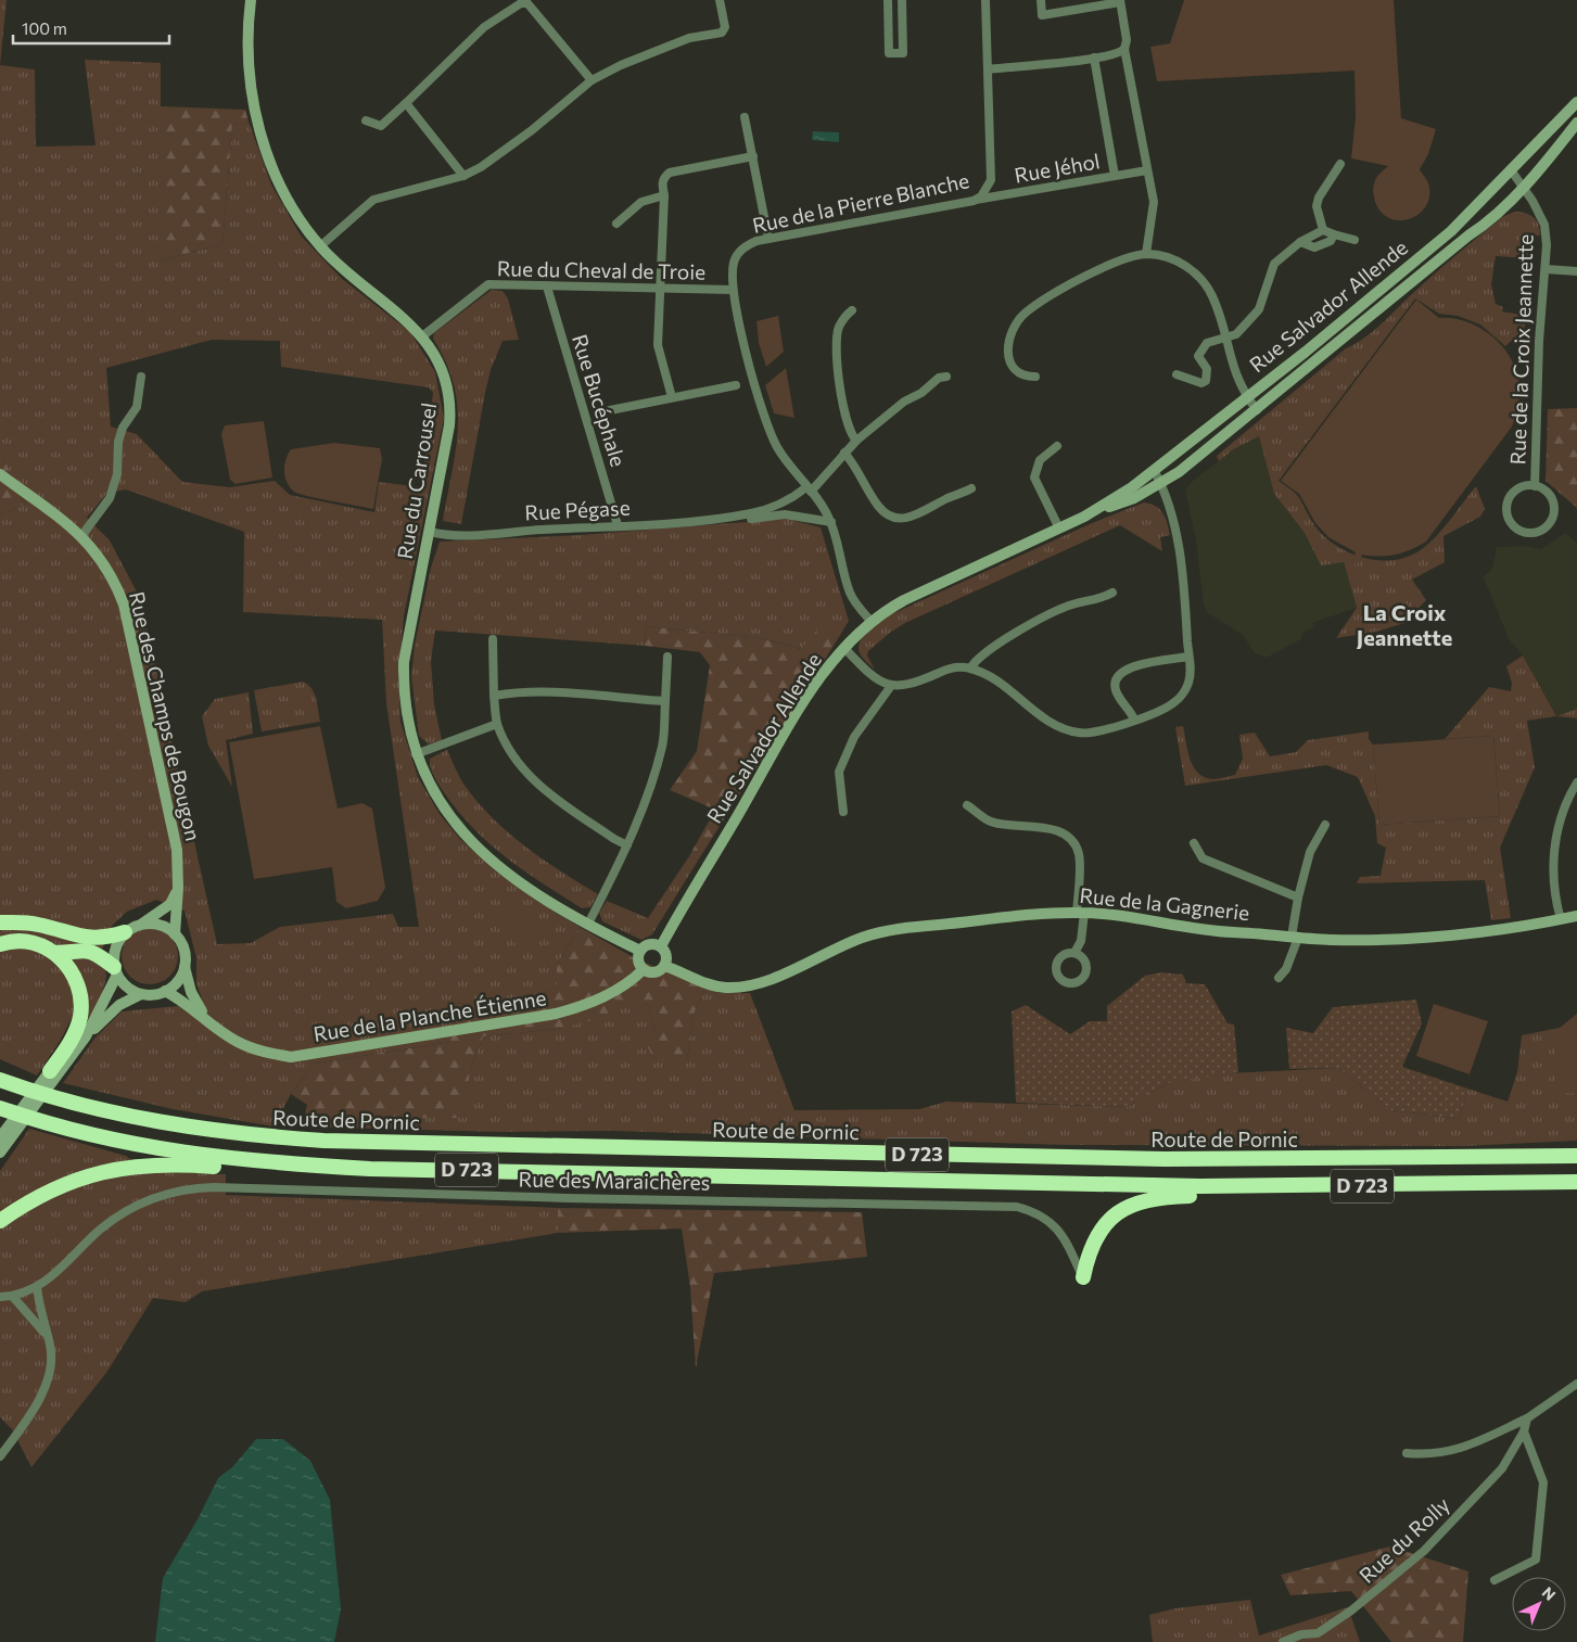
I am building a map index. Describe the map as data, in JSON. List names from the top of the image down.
{
  "streets": {
    "highway": ["Route de Pornic", "D 723"],
    "street": [
      "Rue Jéhol",
      "Rue de la Pierre Blanche",
      "Rue du Cheval de Troie",
      "Rue Salvador Allende",
      "Rue de la Croix Jeannette",
      "Rue Bucéphale",
      "Rue du Carrousel",
      "Rue Pégase",
      "Rue des Champs de Bougon",
      "Rue de la Gagnerie",
      "Rue de la Planche Étienne",
      "Rue des Maraichères",
      "Rue du Rolly"
    ]
  },
  "crossings": [
    ["Rue Jéhol", "Rue de la Pierre Blanche"],
    ["Rue de la Pierre Blanche", "Rue du Cheval de Troie"],
    ["Rue de la Pierre Blanche", "Rue Salvador Allende"],
    ["Rue de la Pierre Blanche", "Rue Pégase"],
    ["Rue du Cheval de Troie", "Rue Bucéphale"],
    ["Rue du Cheval de Troie", "Rue du Carrousel"],
    ["Rue Salvador Allende", "Rue de la Croix Jeannette"],
    ["Rue Salvador Allende", "Rue du Carrousel"],
    ["Rue Salvador Allende", "Rue de la Gagnerie"],
    ["Rue Salvador Allende", "Rue de la Planche Étienne"],
    ["Rue Bucéphale", "Rue Pégase"],
    ["Rue du Carrousel", "Rue Pégase"],
    ["Rue du Carrousel", "Rue de la Gagnerie"],
    ["Rue du Carrousel", "Rue de la Planche Étienne"],
    ["Rue des Champs de Bougon", "Rue de la Planche Étienne"],
    ["Rue de la Gagnerie", "Rue de la Planche Étienne"]
  ],
  "districts": ["La Croix Jeannette"],
  "scale_bar": "100 m",
  "north": "top right"
}
